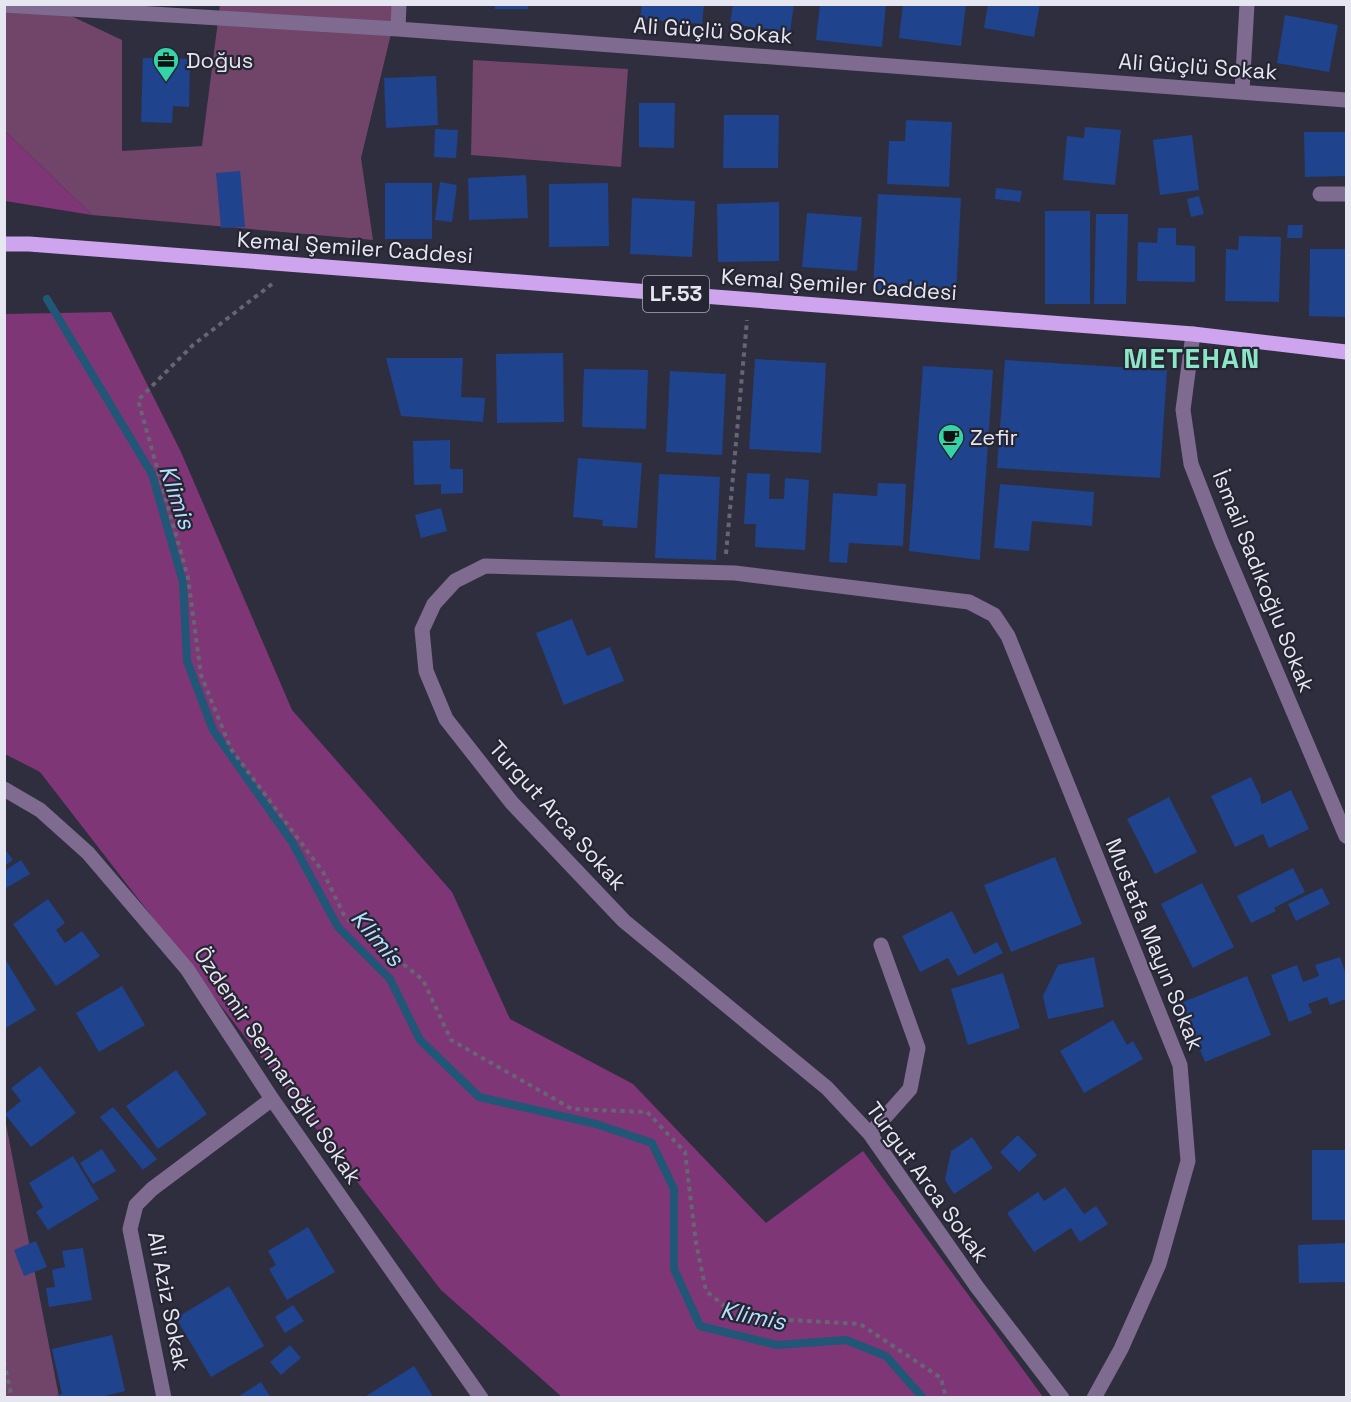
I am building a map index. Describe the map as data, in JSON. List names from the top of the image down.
{
  "streets": {
    "main road": ["Kemal Şemiler Caddesi", "LF.53"],
    "street": [
      "Ali Güçlü Sokak",
      "İsmail Sadıkoğlu Sokak",
      "Turgut Arca Sokak",
      "Mustafa Mayın Sokak",
      "Özdemir Sennaroğlu Sokak",
      "Ali Aziz Sokak"
    ]
  },
  "crossings": [
    ["Kemal Şemiler Caddesi", "İsmail Sadıkoğlu Sokak"],
    ["Turgut Arca Sokak", "Mustafa Mayın Sokak"],
    ["Özdemir Sennaroğlu Sokak", "Ali Aziz Sokak"]
  ],
  "districts": ["METEHAN"],
  "water": ["Klimis"],
  "places": {
    "office": ["Doğus"],
    "cafe": ["Zefir"]
  }
}
